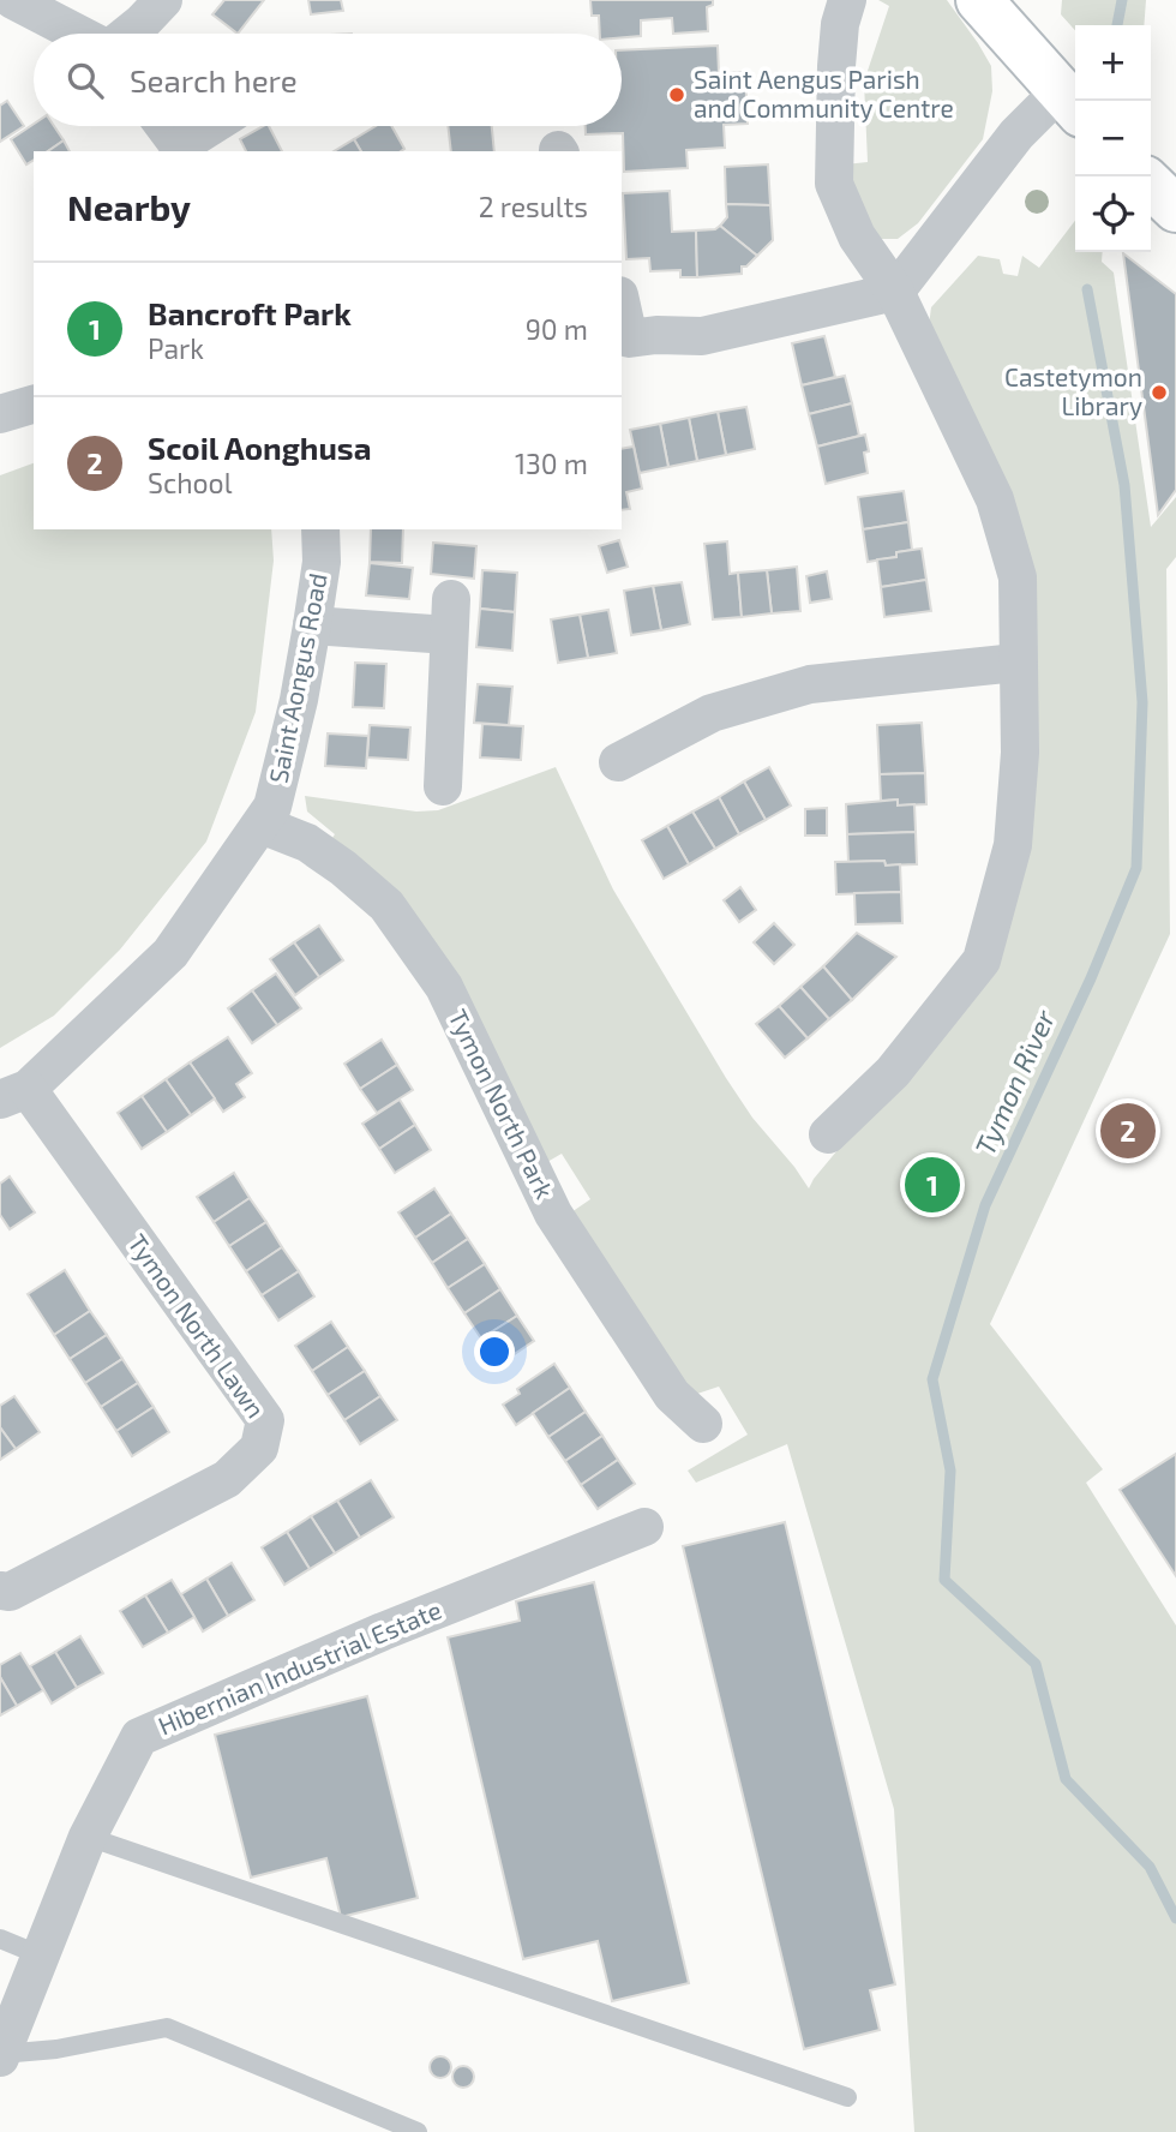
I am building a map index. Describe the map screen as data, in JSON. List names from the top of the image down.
{
  "streets": {
    "street": [
      "Saint Aongus Road",
      "Tymon North Park",
      "Tymon North Lawn",
      "Hibernian Industrial Estate"
    ]
  },
  "crossings": [
    ["Saint Aongus Road", "Tymon North Park"],
    ["Saint Aongus Road", "Tymon North Lawn"]
  ],
  "water": ["Tymon River"],
  "places": ["Saint Aengus Parish and Community Centre", "Castetymon Library"],
  "page": {
    "map_buttons": ["+", "−"],
    "search": "Search here",
    "heading": ["Nearby", "2 results"],
    "list": [
      {
        "mark": "1",
        "name": "Bancroft Park",
        "note": "Park",
        "value": "90 m"
      },
      {
        "mark": "2",
        "name": "Scoil Aonghusa",
        "note": "School",
        "value": "130 m"
      }
    ],
    "pins": ["2", "1"]
  }
}
